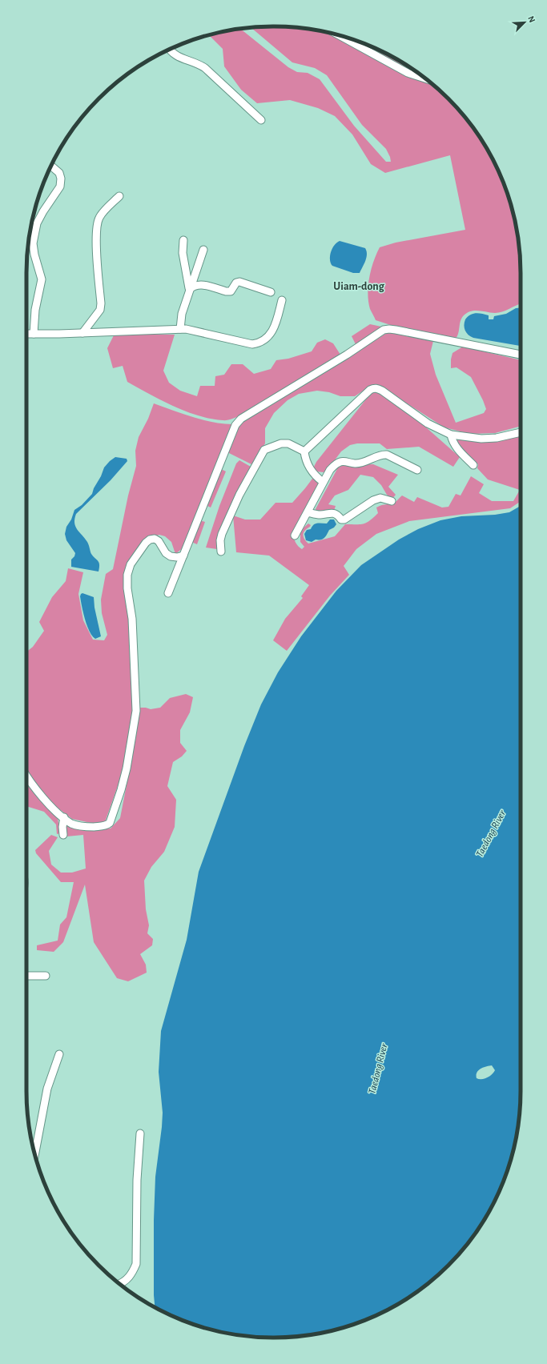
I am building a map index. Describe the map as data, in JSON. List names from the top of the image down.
{
  "districts": ["Uiam-dong"],
  "water": ["Taedong River"],
  "north": "top right"
}
